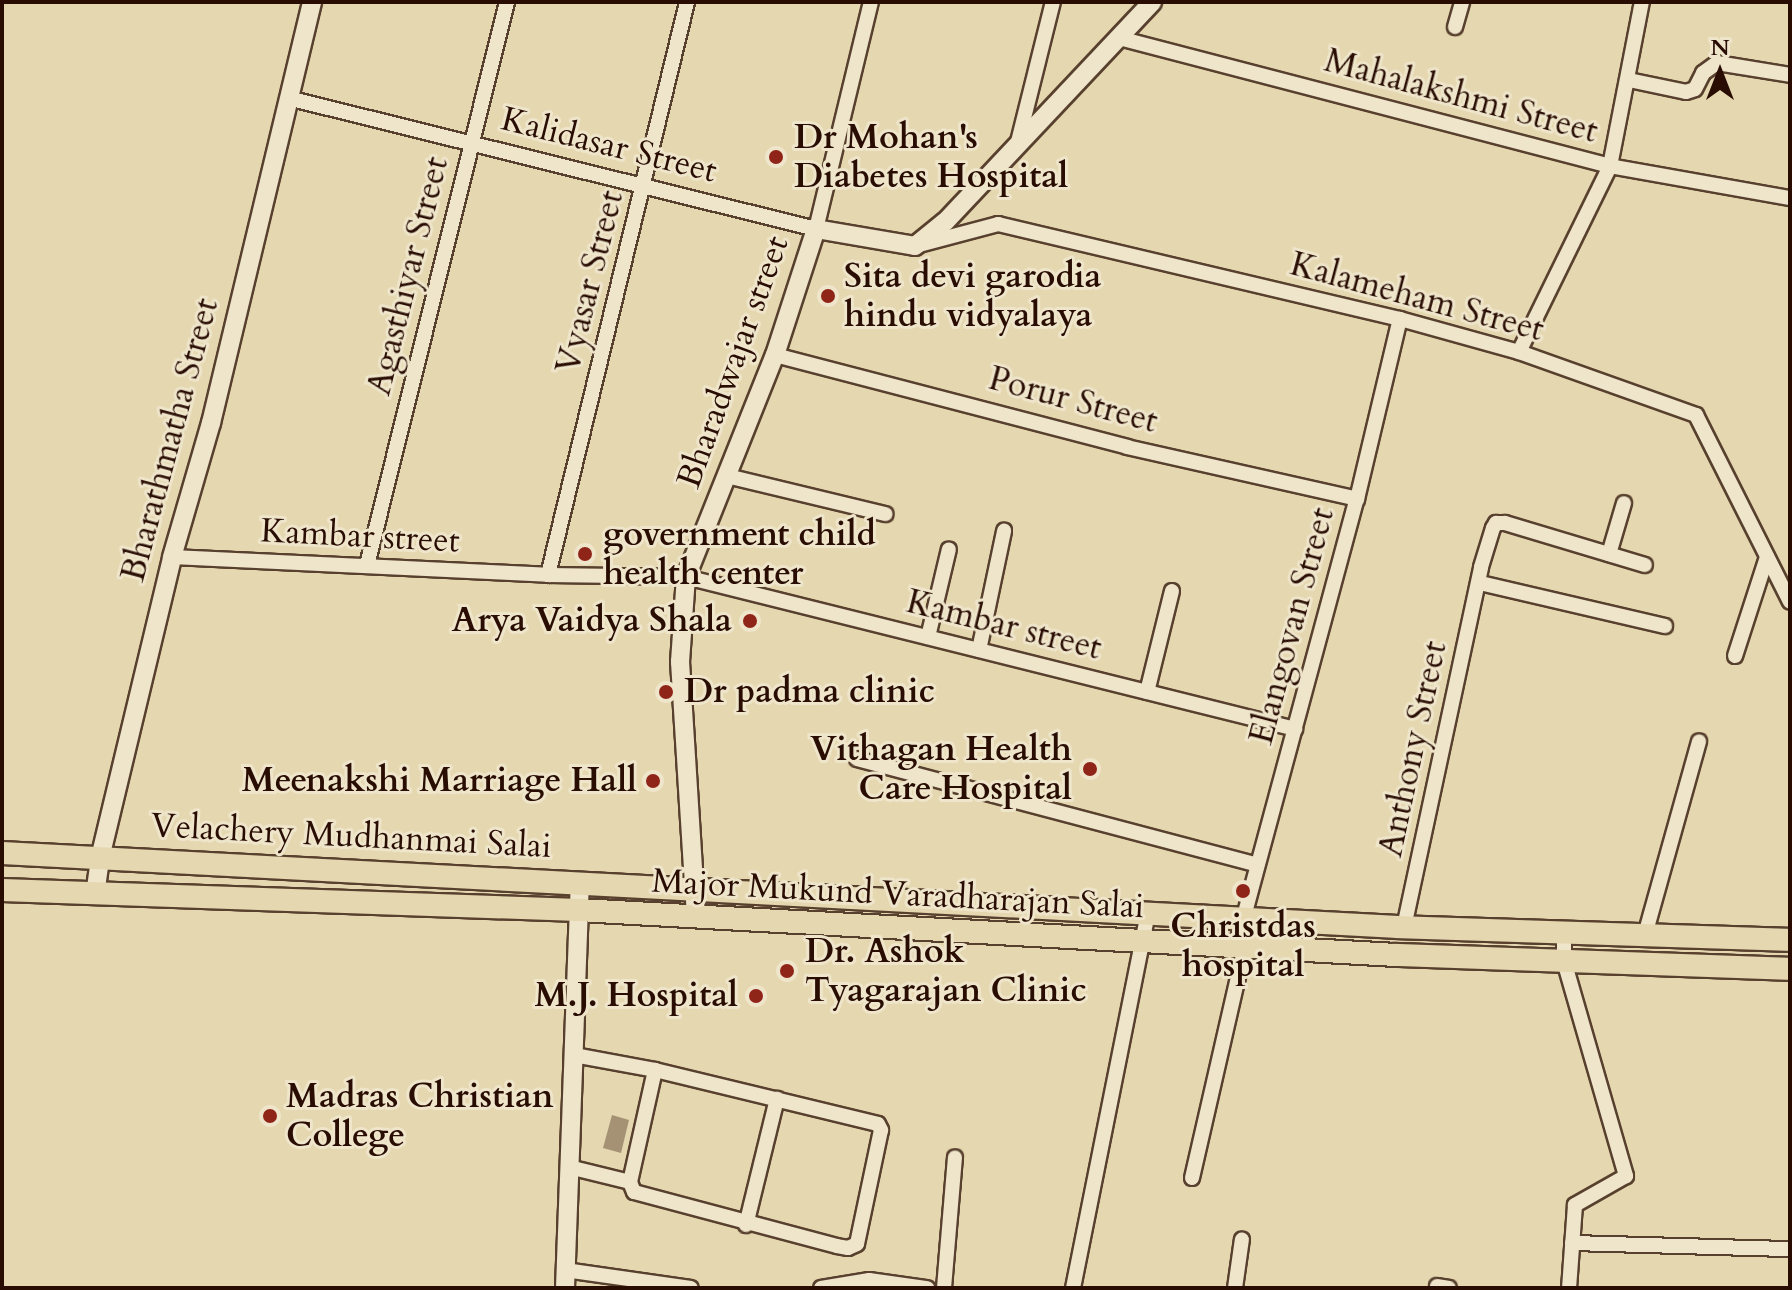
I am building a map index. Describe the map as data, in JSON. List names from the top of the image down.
{
  "streets": {
    "main road": ["Velachery Mudhanmai Salai", "Major Mukund Varadharajan Salai"],
    "street": [
      "Mahalakshmi Street",
      "Kalidasar Street",
      "Agasthiyar Street",
      "Vyasar Street",
      "Kalameham Street",
      "Bharadwajar street",
      "Porur Street",
      "Bharathmatha Street",
      "Kambar street",
      "Elangovan Street",
      "Anthony Street"
    ]
  },
  "crossings": [
    ["Kalidasar Street", "Agasthiyar Street"],
    ["Kalidasar Street", "Vyasar Street"],
    ["Kalidasar Street", "Kalameham Street"],
    ["Kalidasar Street", "Bharadwajar street"],
    ["Kalidasar Street", "Bharathmatha Street"],
    ["Agasthiyar Street", "Kambar street"],
    ["Vyasar Street", "Kambar street"],
    ["Kalameham Street", "Elangovan Street"],
    ["Bharadwajar street", "Porur Street"],
    ["Bharadwajar street", "Kambar street"],
    ["Bharadwajar street", "Velachery Mudhanmai Salai"],
    ["Bharadwajar street", "Major Mukund Varadharajan Salai"],
    ["Porur Street", "Elangovan Street"],
    ["Bharathmatha Street", "Kambar street"],
    ["Bharathmatha Street", "Velachery Mudhanmai Salai"],
    ["Bharathmatha Street", "Major Mukund Varadharajan Salai"],
    ["Kambar street", "Elangovan Street"],
    ["Elangovan Street", "Major Mukund Varadharajan Salai"],
    ["Anthony Street", "Major Mukund Varadharajan Salai"],
    ["Velachery Mudhanmai Salai", "Major Mukund Varadharajan Salai"]
  ],
  "places": [
    "Dr Mohan's Diabetes Hospital",
    "Sita devi garodia hindu vidyalaya",
    "government child health center",
    "Arya Vaidya Shala",
    "Dr padma clinic",
    "Vithagan Health Care Hospital",
    "Meenakshi Marriage Hall",
    "Christdas hospital",
    "Dr. Ashok Tyagarajan Clinic",
    "M.J. Hospital",
    "Madras Christian College"
  ],
  "north": "top"
}
